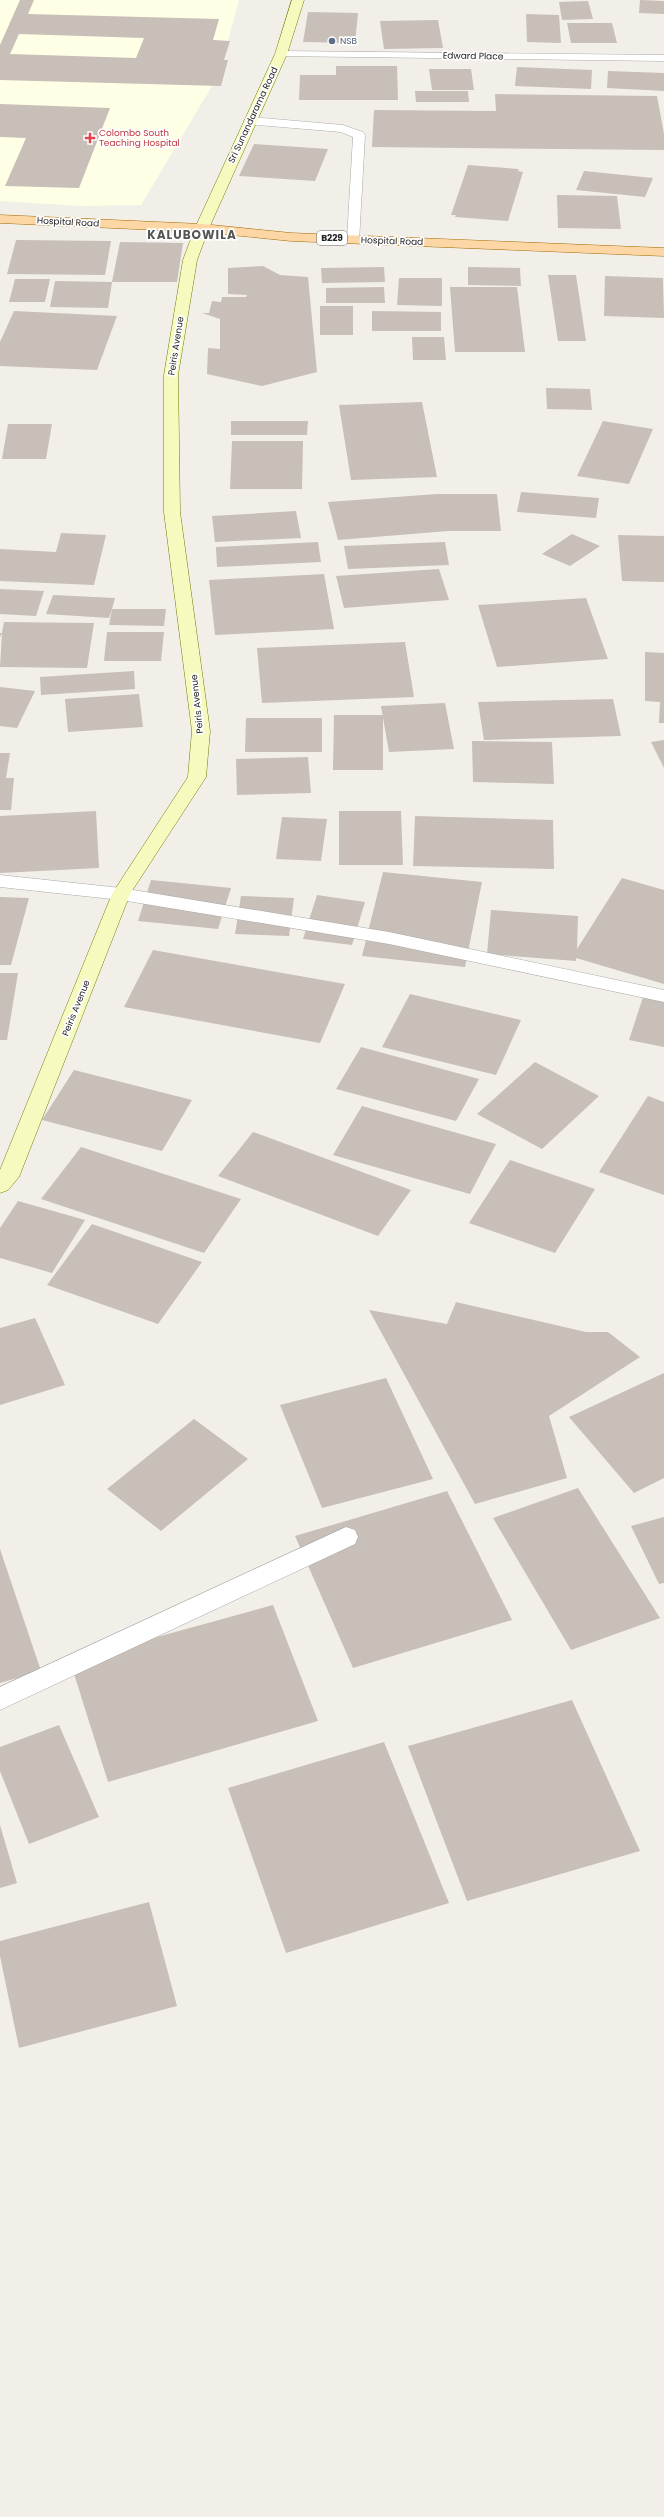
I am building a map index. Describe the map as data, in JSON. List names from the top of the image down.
{
  "streets": {
    "main road": ["Hospital Road", "B229"],
    "street": ["Edward Place", "Sri Sunandarama Road", "Peiris Avenue"]
  },
  "crossings": [
    ["Edward Place", "Sri Sunandarama Road"],
    ["Sri Sunandarama Road", "Hospital Road"],
    ["Sri Sunandarama Road", "Peiris Avenue"],
    ["Hospital Road", "Peiris Avenue"]
  ],
  "districts": ["KALUBOWILA"],
  "places": {
    "other": ["NSB"],
    "health": ["Colombo South Teaching Hospital"]
  }
}
